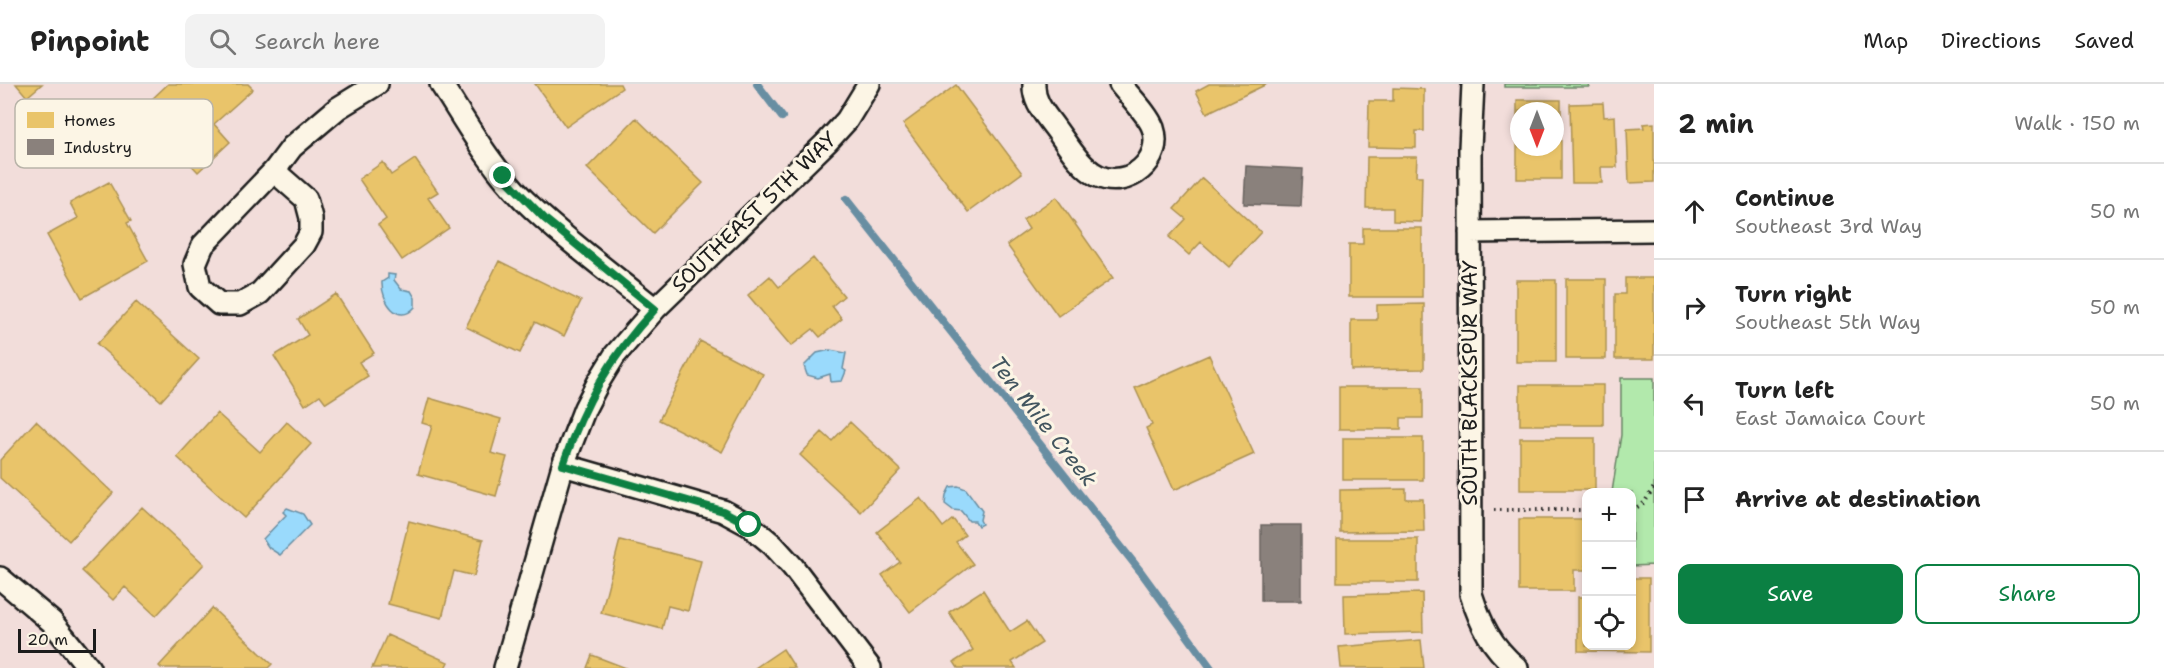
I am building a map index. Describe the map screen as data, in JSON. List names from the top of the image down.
{
  "streets": {
    "street": ["SOUTHEAST 5TH WAY", "SOUTH BLACKSPUR WAY"]
  },
  "water": ["Ten Mile Creek"],
  "legend": ["Homes", "Industry"],
  "scale_bar": "20 m",
  "north": "bottom",
  "page": {
    "header": "Pinpoint",
    "search": "Search here",
    "nav": ["Map", "Directions", "Saved"],
    "heading": ["2 min", "Walk · 150 m"],
    "list": [
      ["Continue", "Southeast 3rd Way", "50 m"],
      ["Turn right", "Southeast 5th Way", "50 m"],
      ["Turn left", "East Jamaica Court", "50 m"],
      "Arrive at destination"
    ],
    "map_buttons": ["+", "−"],
    "buttons": ["Save", "Share"],
    "scale": "20 m"
  }
}
